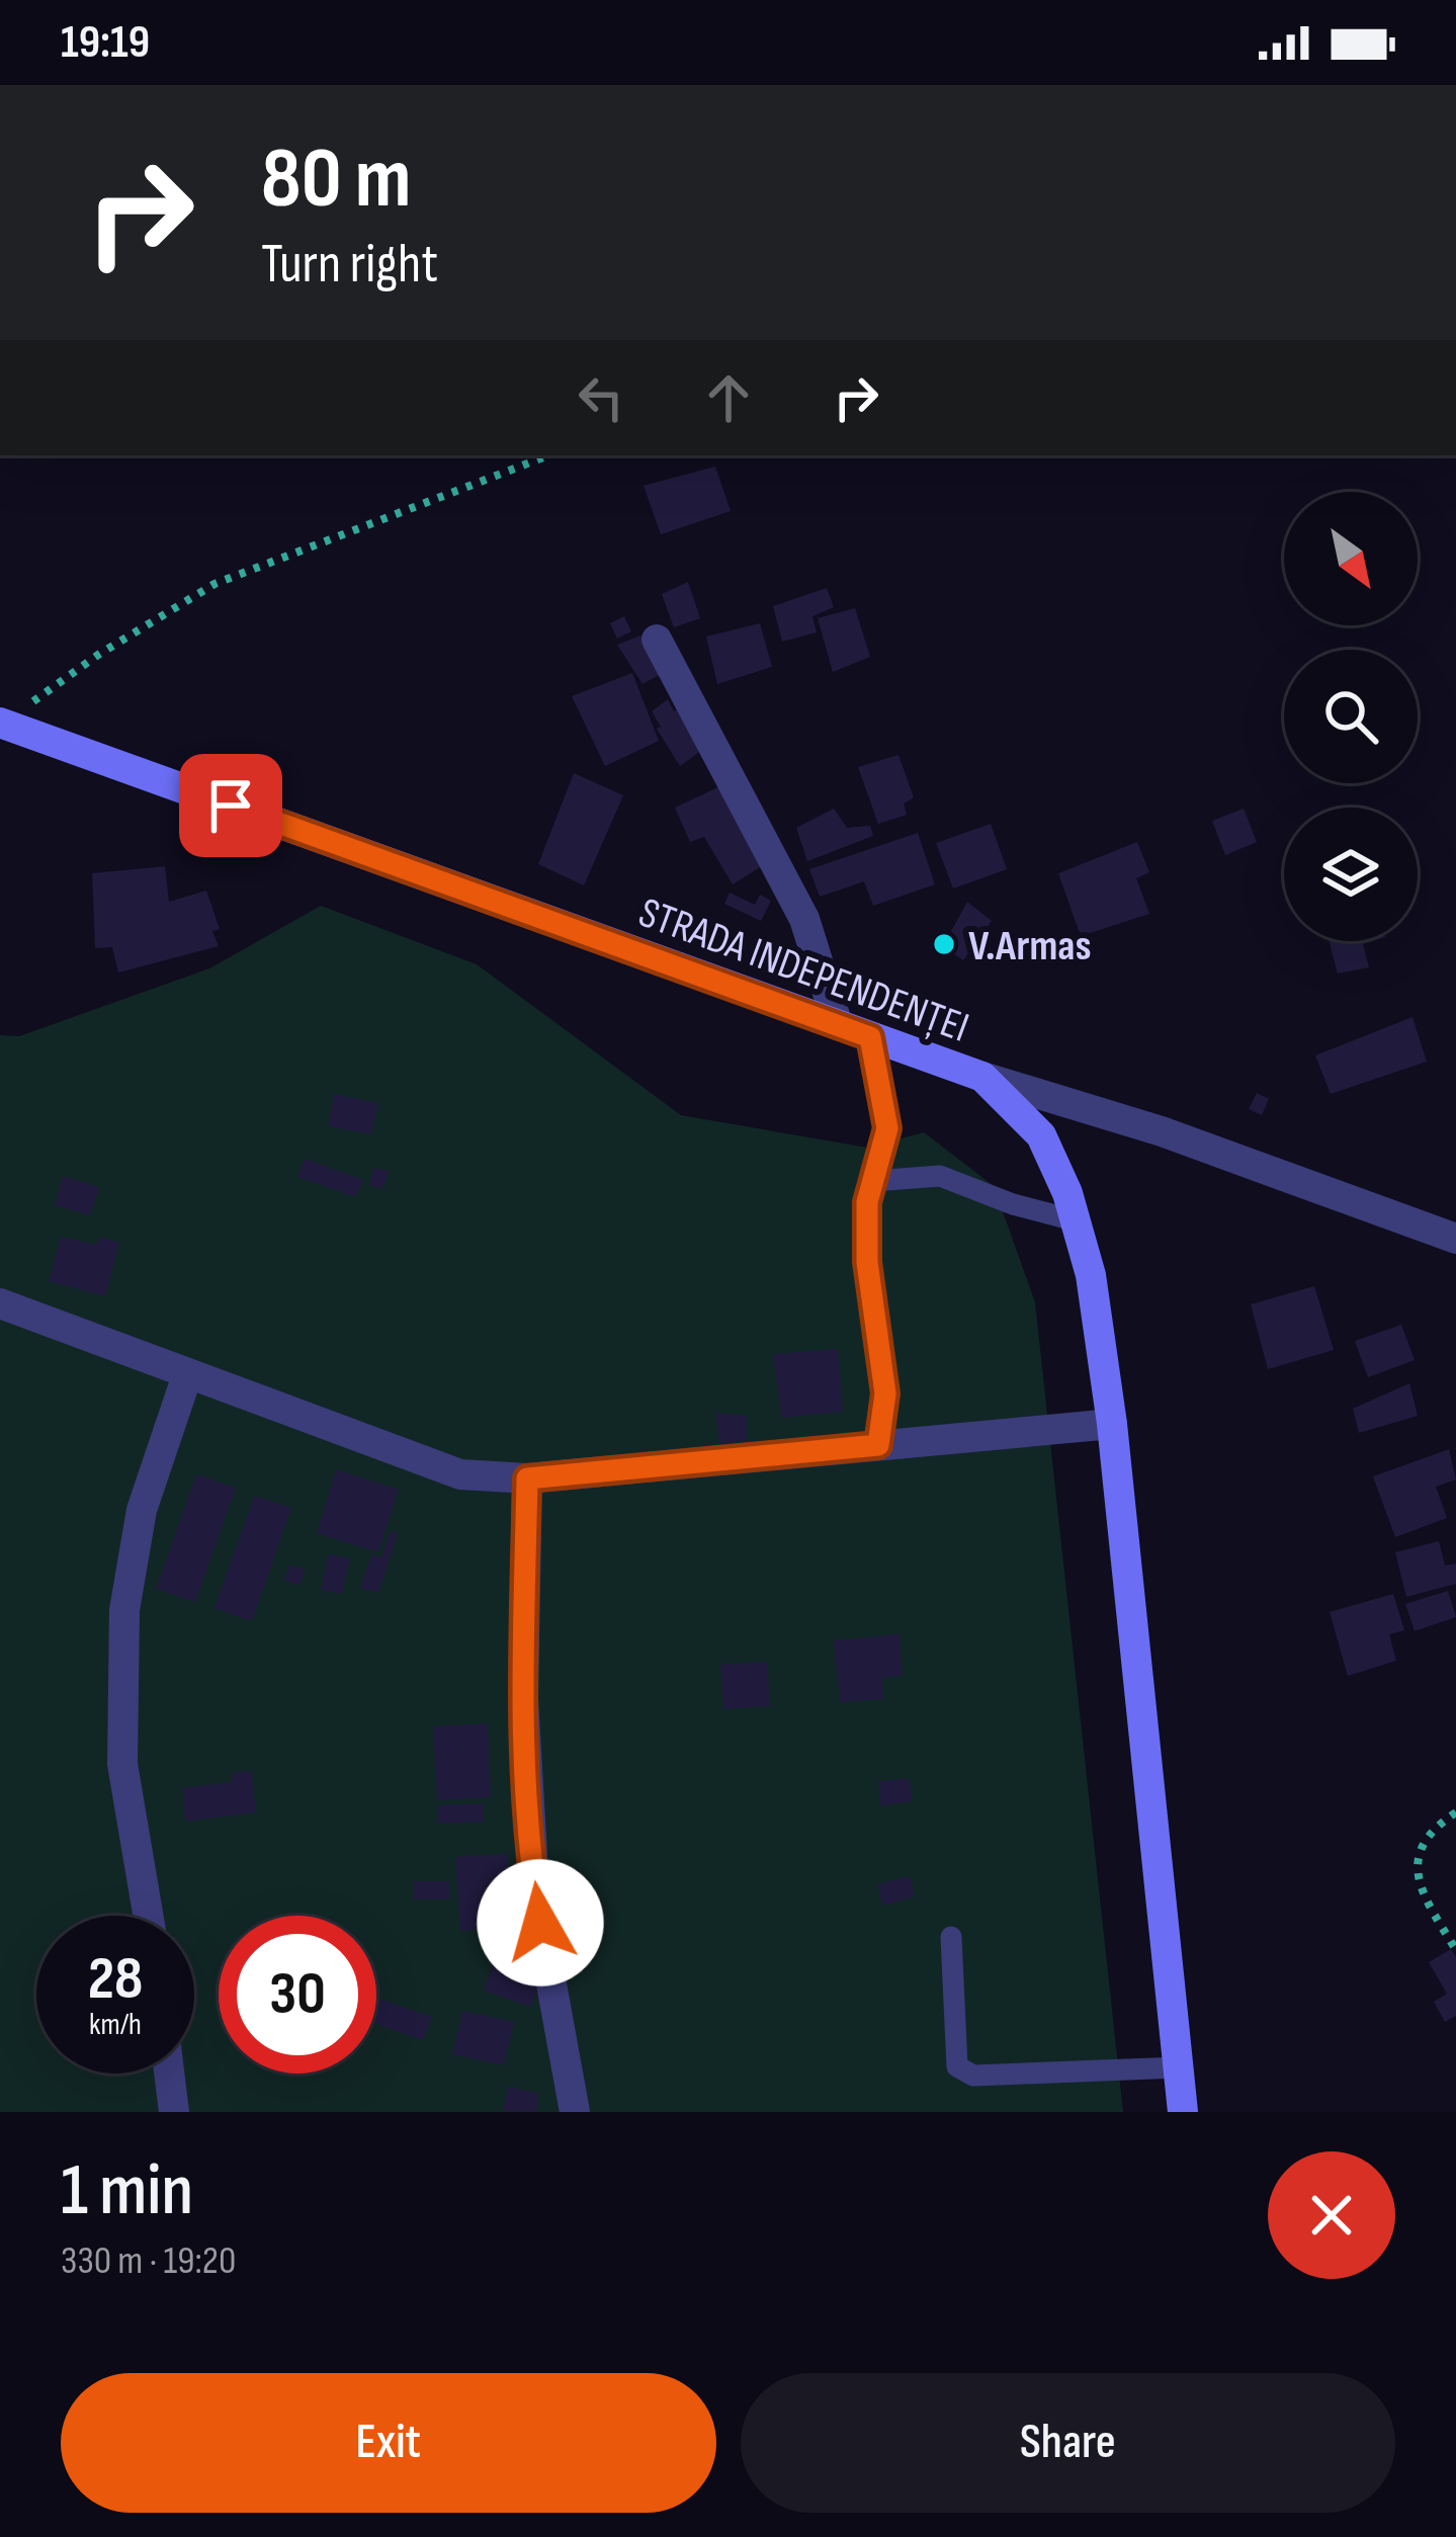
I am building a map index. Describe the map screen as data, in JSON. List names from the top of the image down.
{
  "streets": {
    "main road": ["STRADA INDEPENDENȚEI"]
  },
  "places": ["V.Armas"],
  "north": "bottom right",
  "page": {
    "status": "19:19",
    "turn": ["80 m", "Turn right"],
    "speed": "28 km/h",
    "limit": "30",
    "heading": ["1 min", "330 m · 19:20"],
    "buttons": ["Exit", "Share"]
  }
}
